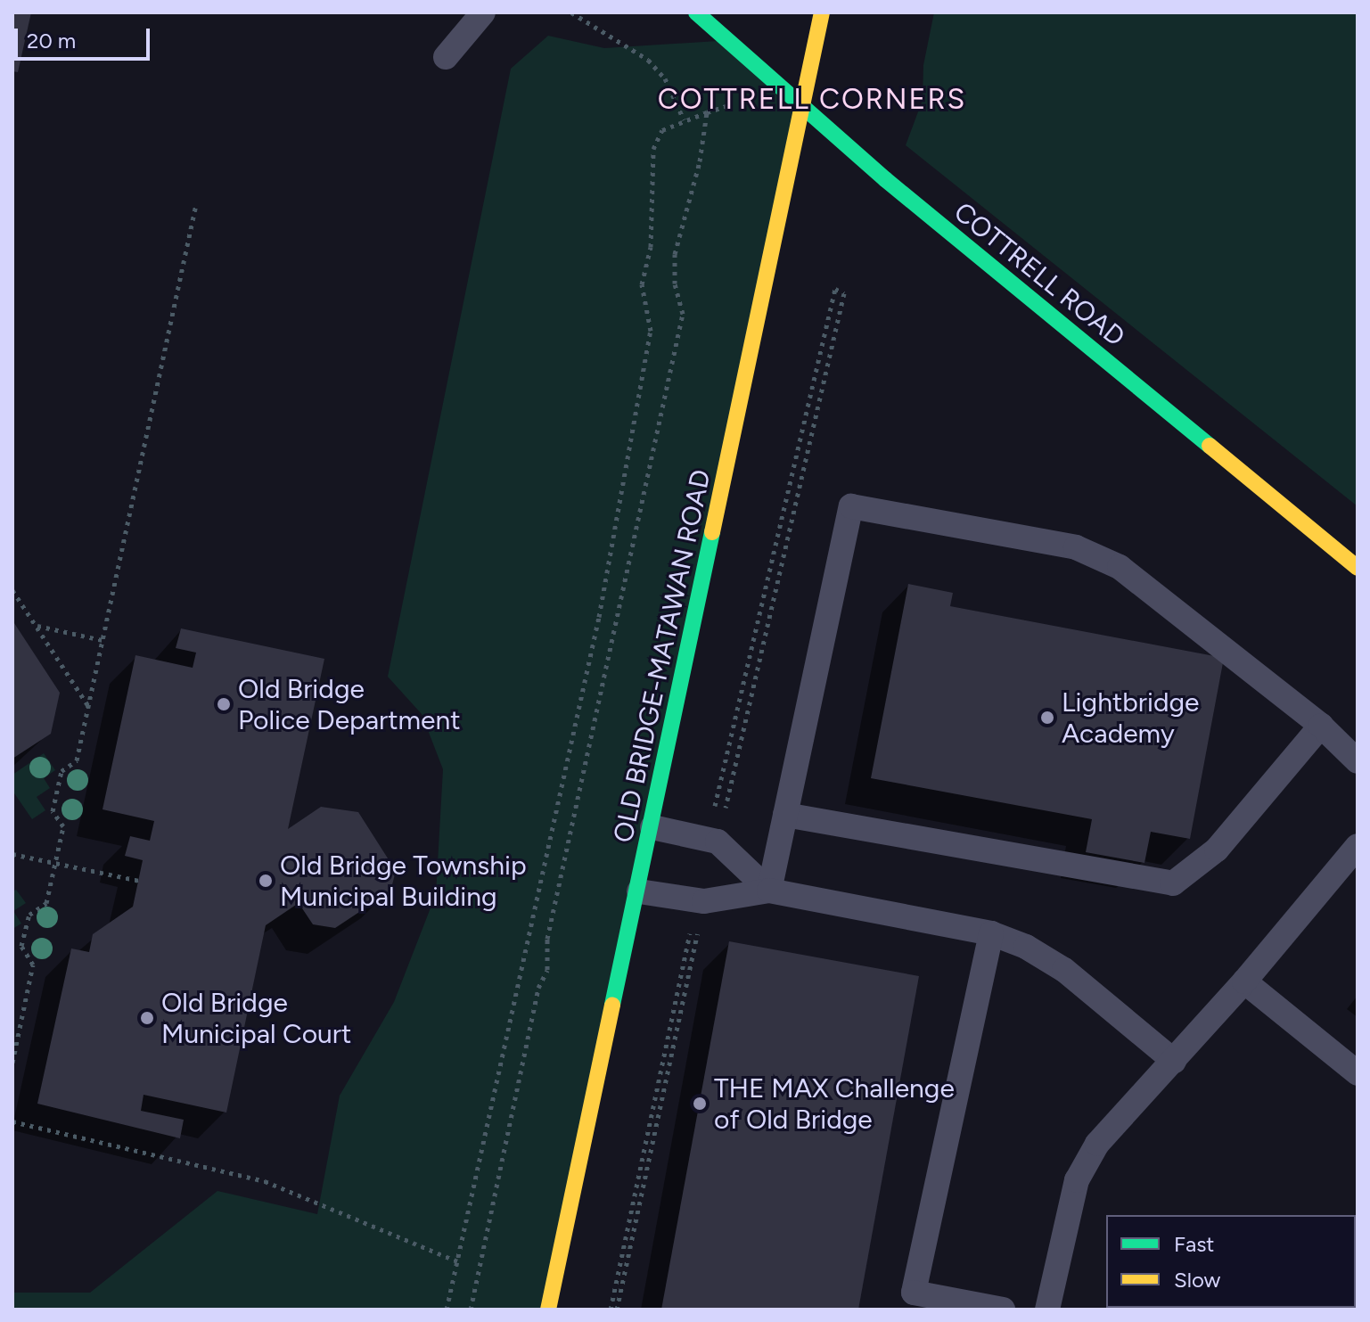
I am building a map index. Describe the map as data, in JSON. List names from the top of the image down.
{
  "streets": {
    "main road": ["COTTRELL ROAD", "OLD BRIDGE-MATAWAN ROAD"]
  },
  "crossings": [
    ["COTTRELL ROAD", "OLD BRIDGE-MATAWAN ROAD"]
  ],
  "districts": ["COTTRELL CORNERS"],
  "places": [
    "Old Bridge Police Department",
    "Lightbridge Academy",
    "Old Bridge Township Municipal Building",
    "Old Bridge Municipal Court",
    "THE MAX Challenge of Old Bridge"
  ],
  "legend": ["Fast", "Slow"],
  "scale_bar": "20 m"
}
